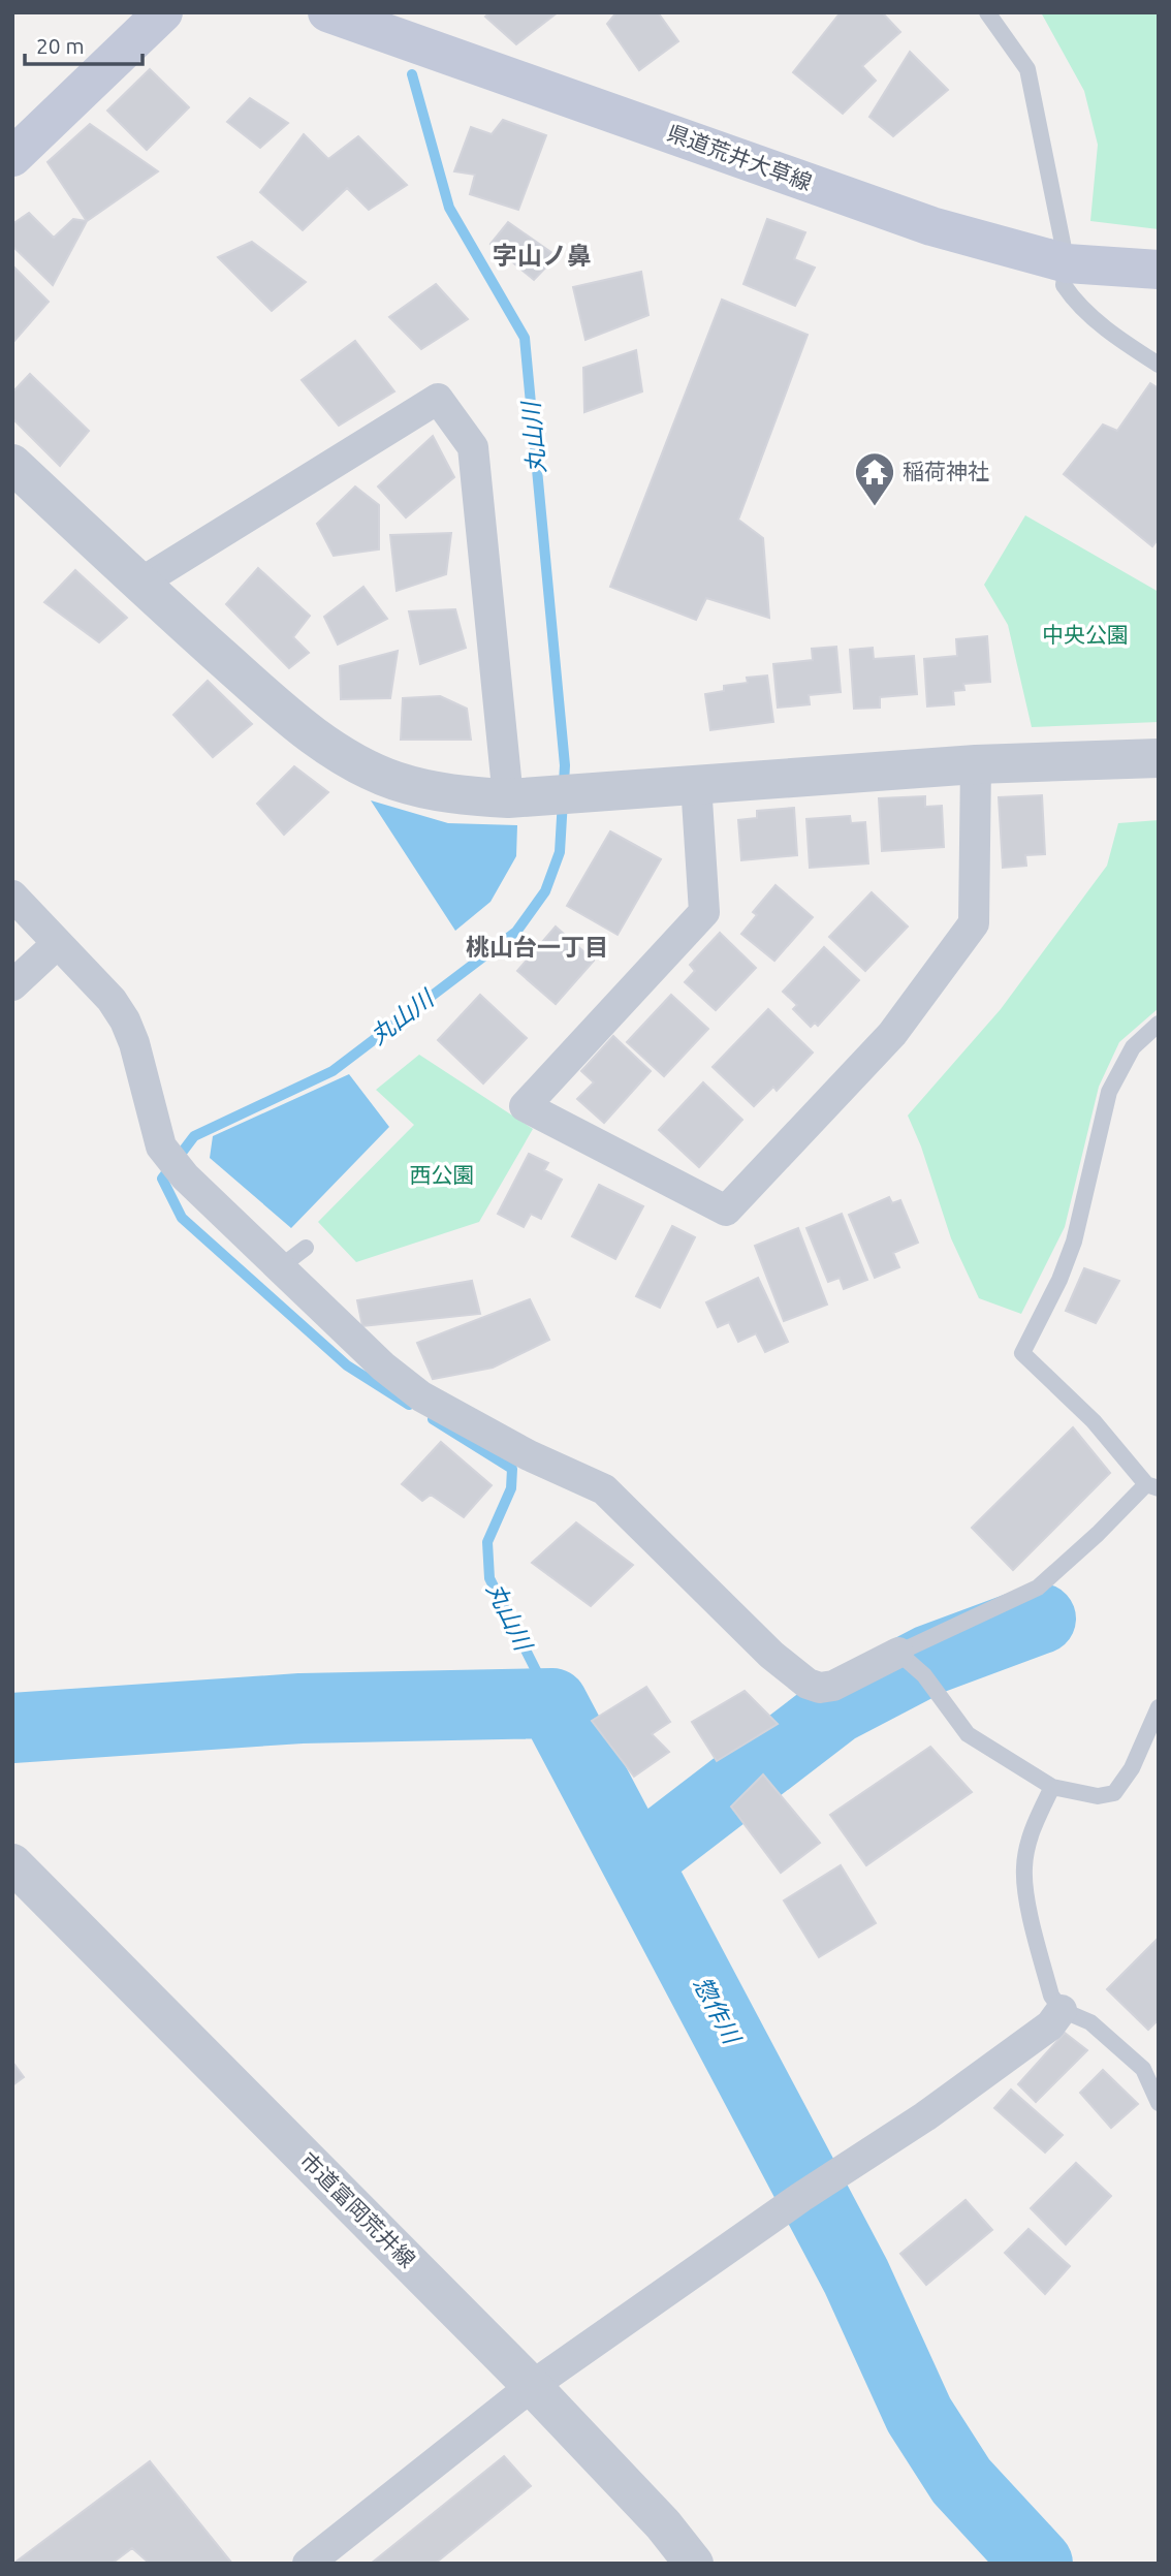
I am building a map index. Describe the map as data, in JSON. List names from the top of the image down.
{
  "streets": {
    "main road": ["県道荒井大草線"],
    "street": ["市道富岡荒井線"]
  },
  "districts": ["字山ノ鼻", "桃山台一丁目"],
  "water": ["丸山川", "惣作川"],
  "parks": ["中央公園", "西公園"],
  "places": {
    "temple": ["稲荷神社"]
  },
  "scale_bar": "20 m"
}
